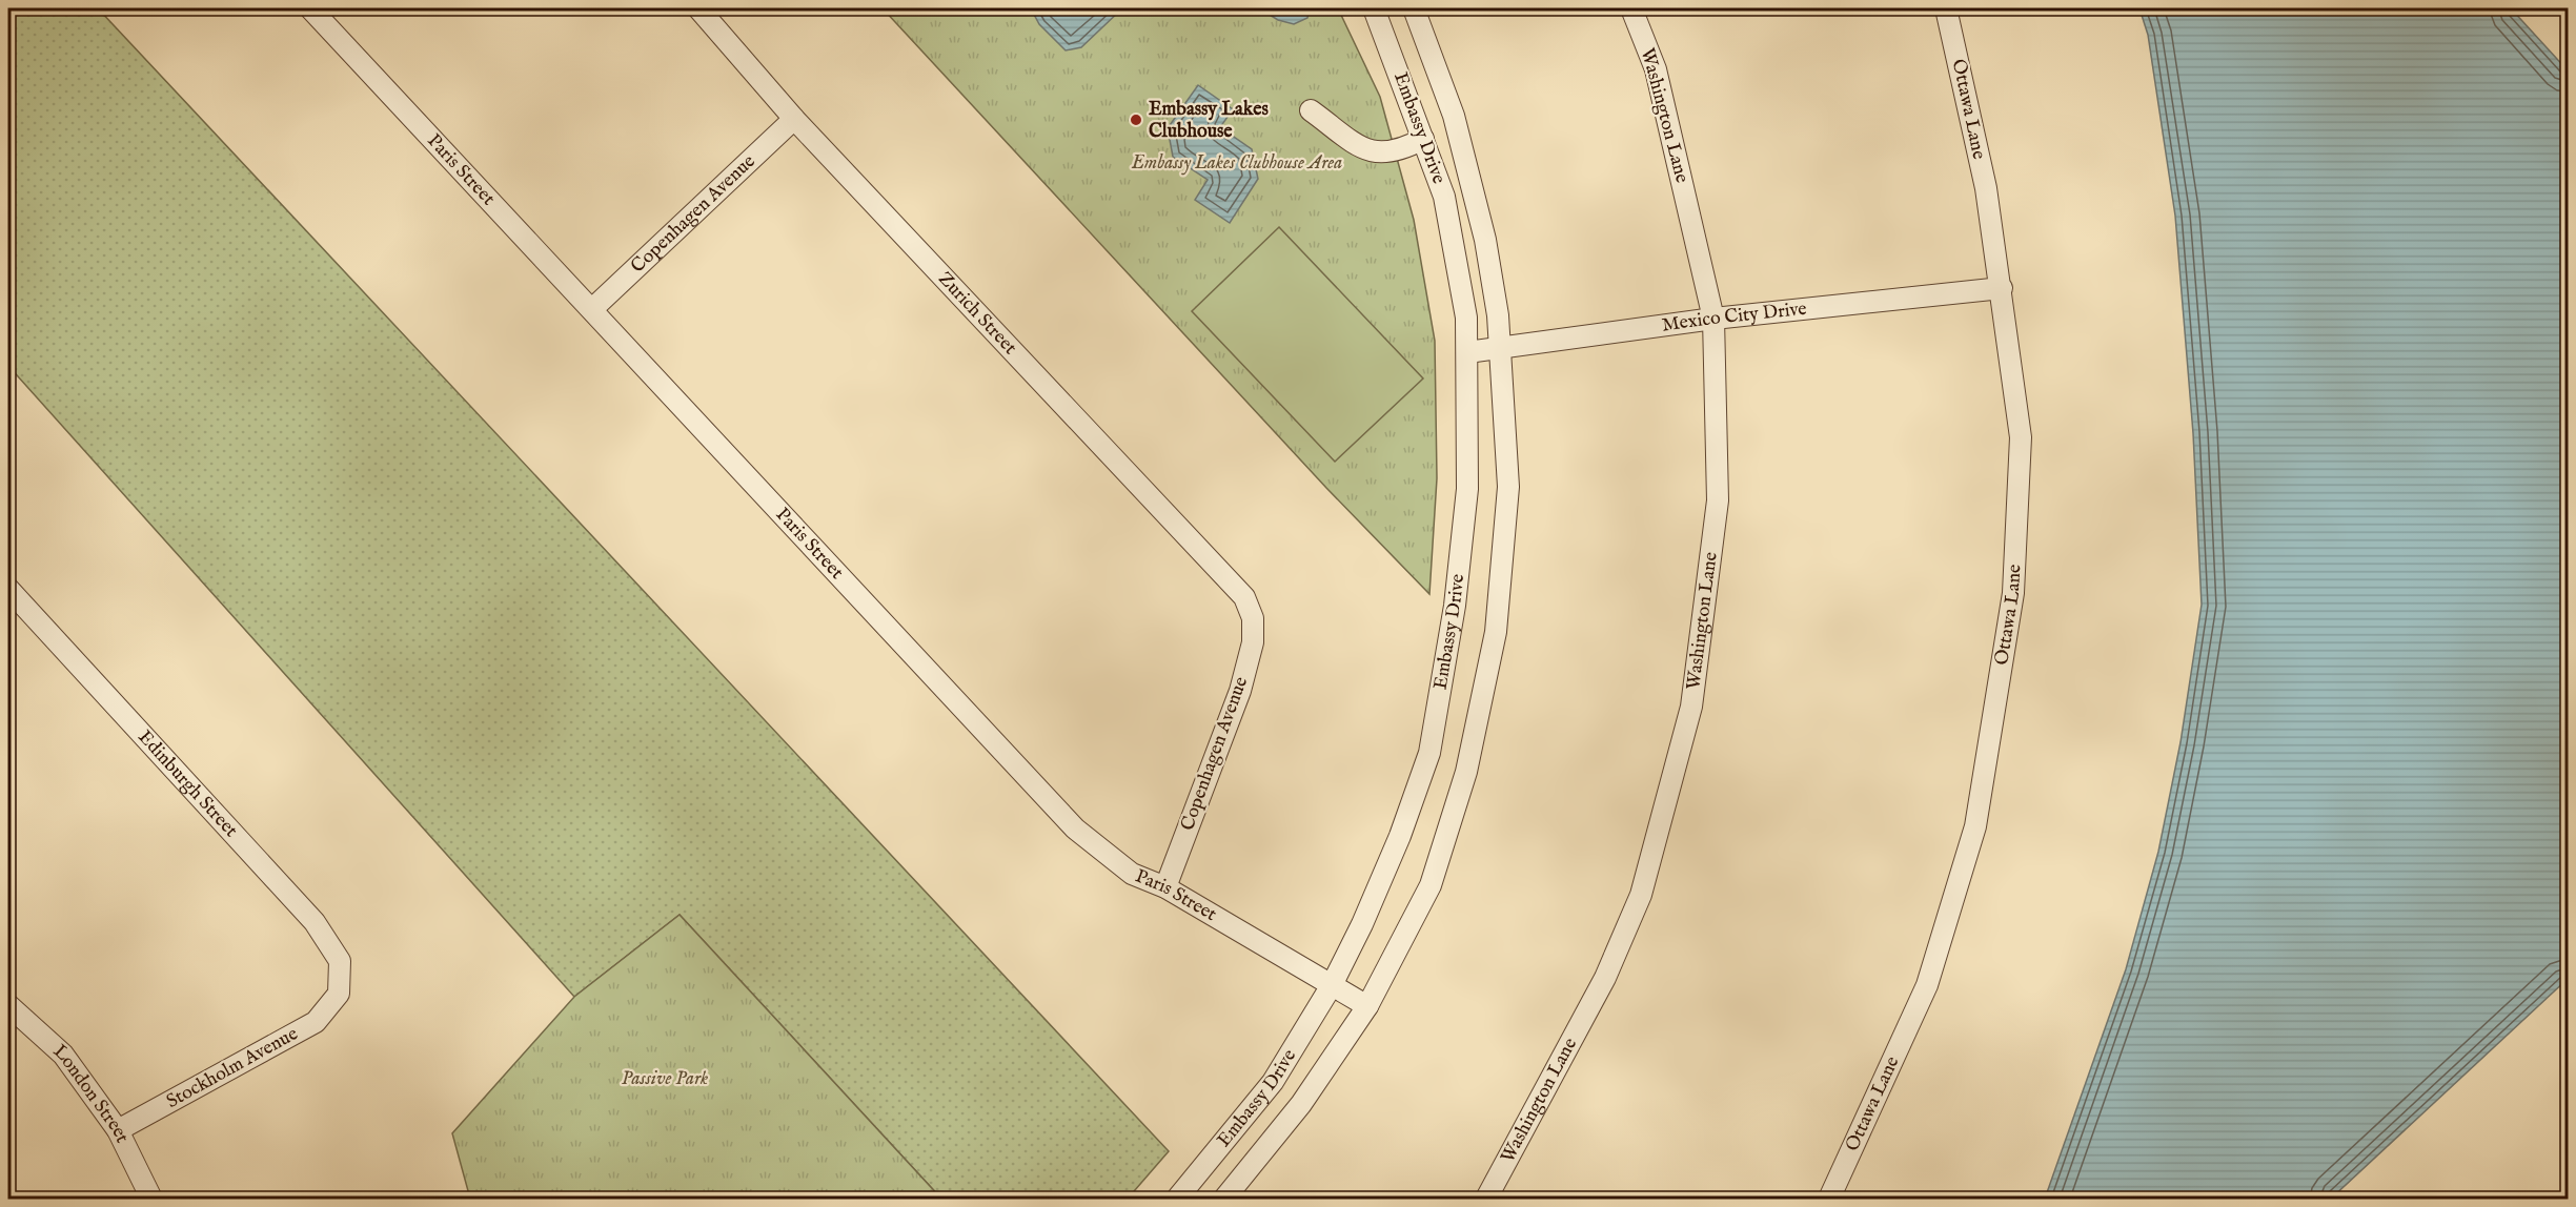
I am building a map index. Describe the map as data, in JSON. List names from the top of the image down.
{
  "streets": {
    "street": [
      "Ottawa Lane",
      "Washington Lane",
      "Embassy Drive",
      "Paris Street",
      "Copenhagen Avenue",
      "Zurich Street",
      "Mexico City Drive",
      "Edinburgh Street",
      "Stockholm Avenue",
      "London Street"
    ]
  },
  "crossings": [
    ["Ottawa Lane", "Mexico City Drive"],
    ["Washington Lane", "Mexico City Drive"],
    ["Embassy Drive", "Paris Street"],
    ["Embassy Drive", "Mexico City Drive"],
    ["Paris Street", "Copenhagen Avenue"],
    ["Copenhagen Avenue", "Zurich Street"],
    ["Edinburgh Street", "Stockholm Avenue"],
    ["Stockholm Avenue", "London Street"]
  ],
  "parks": ["Embassy Lakes Clubhouse Area", "Passive Park"],
  "places": ["Embassy Lakes Clubhouse"]
}
